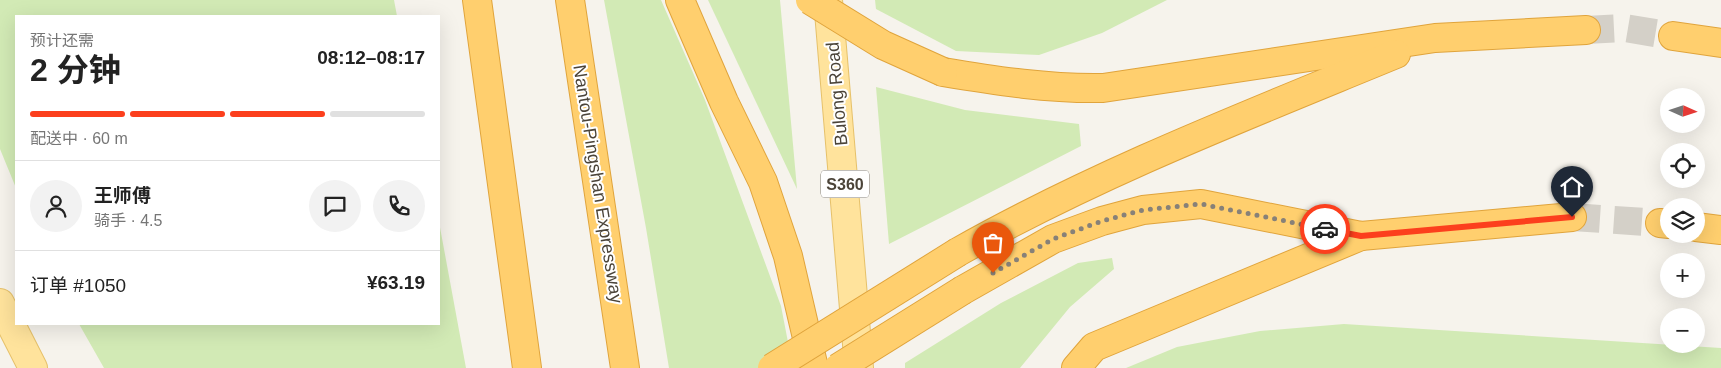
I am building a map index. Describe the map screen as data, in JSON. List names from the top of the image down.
{
  "streets": {
    "highway": ["Nantou-Pingshan Expressway"],
    "main road": ["Bulong Road", "S360"]
  },
  "north": "right",
  "page": {
    "heading": ["2 分钟", "预计还需", "08:12–08:17"],
    "panel": [
      "王师傅",
      "骑手 · 4.5",
      "订单 #1050",
      "¥63.19"
    ],
    "map_buttons": ["+", "−"],
    "bar": "配送中 · 60 m"
  }
}
